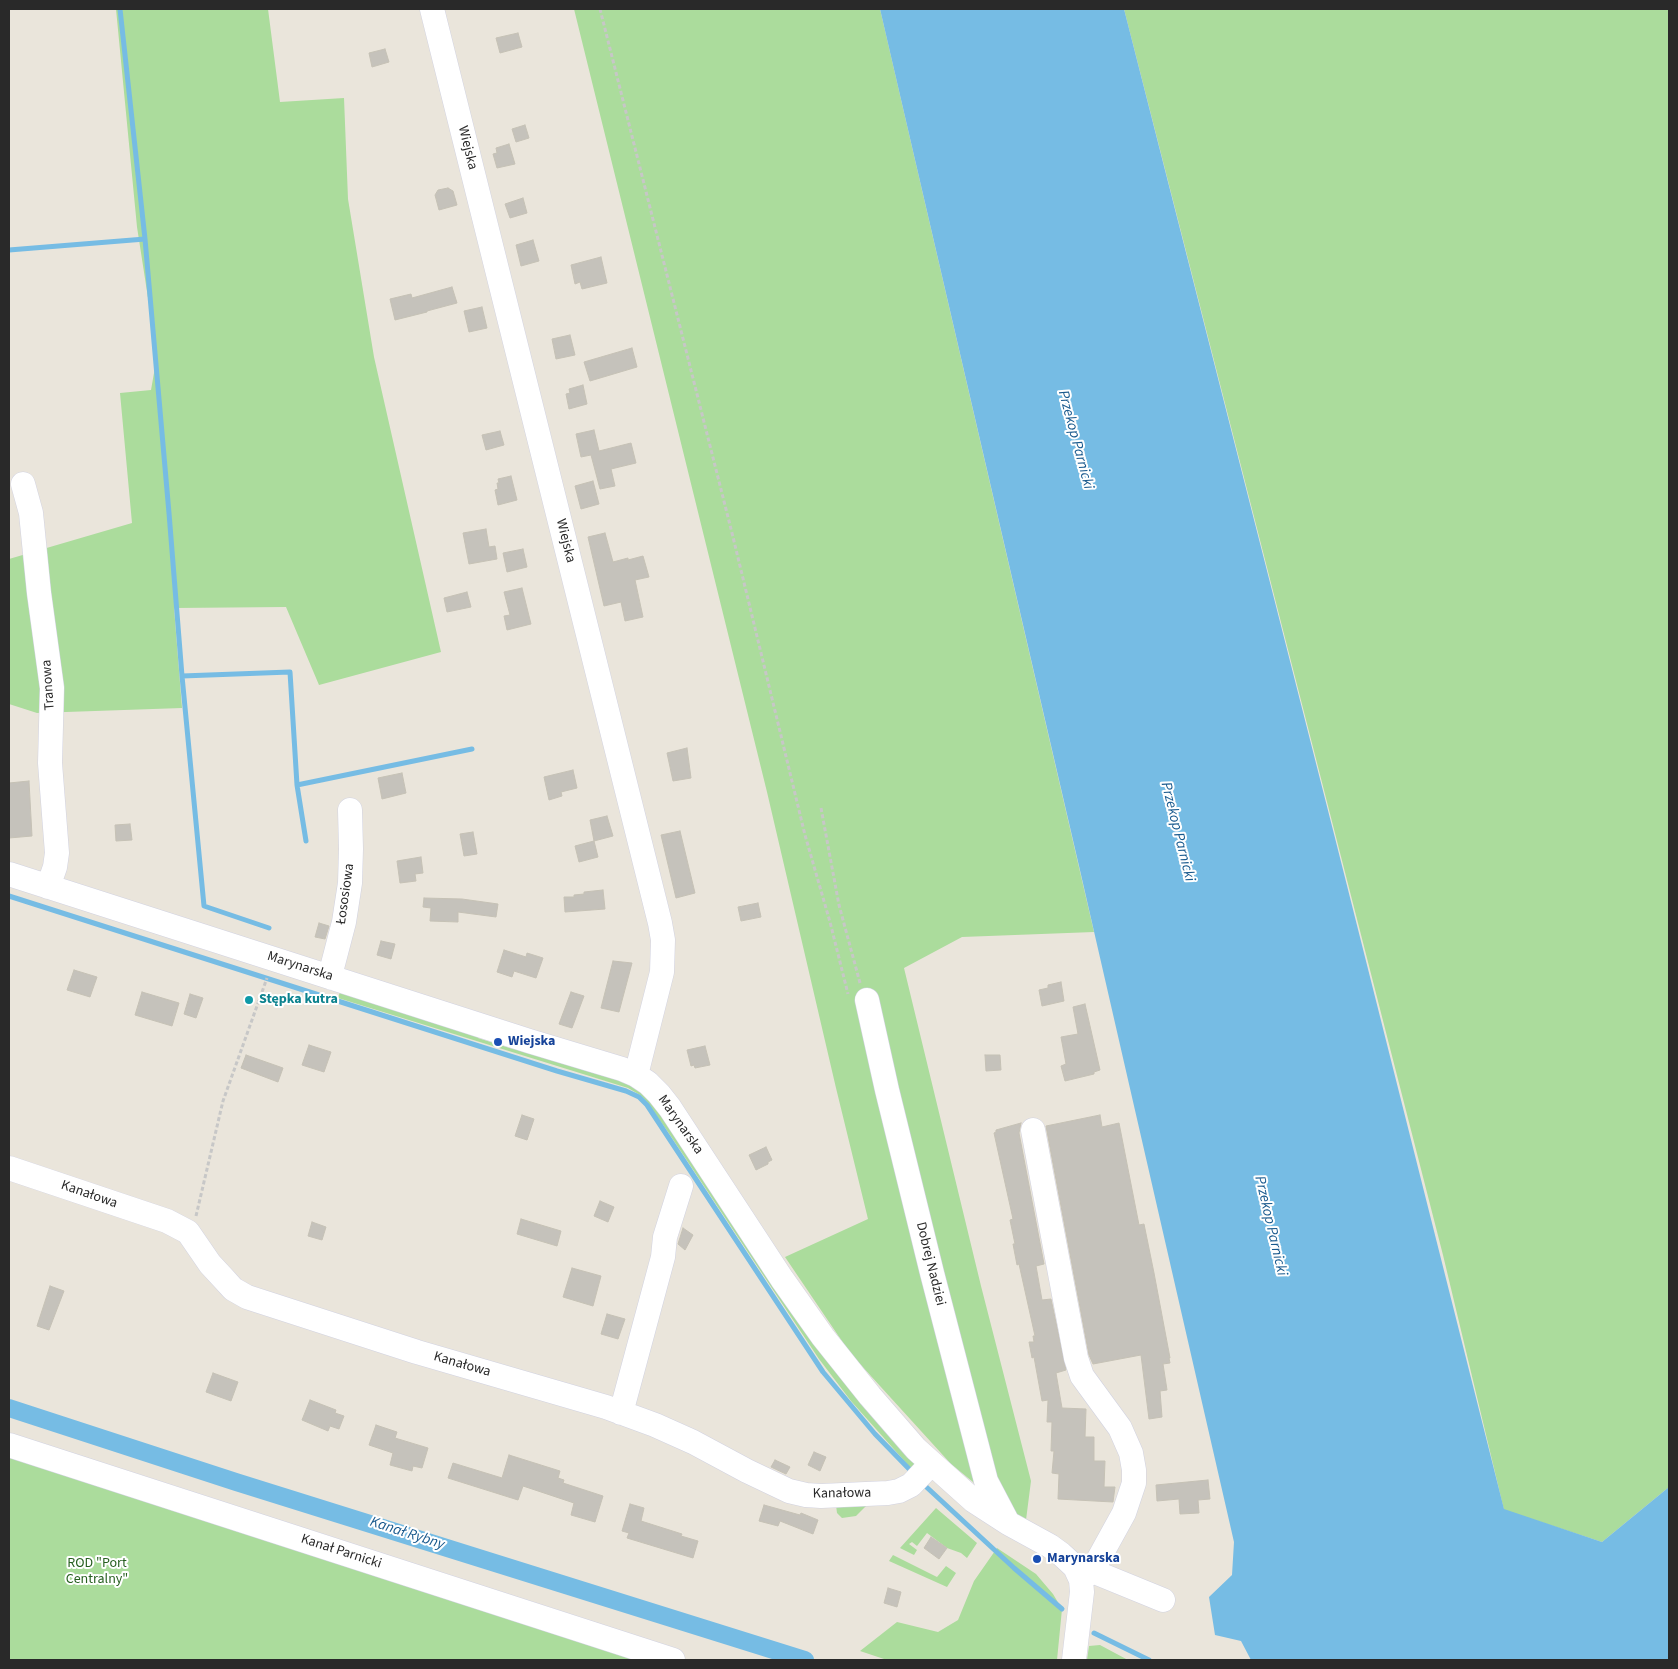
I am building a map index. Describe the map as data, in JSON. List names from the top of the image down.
{
  "streets": {
    "street": [
      "Wiejska",
      "Tranowa",
      "Łososiowa",
      "Marynarska",
      "Kanałowa",
      "Dobrej Nadziei",
      "Kanał Parnicki"
    ]
  },
  "crossings": [
    ["Wiejska", "Marynarska"],
    ["Tranowa", "Marynarska"],
    ["Łososiowa", "Marynarska"],
    ["Marynarska", "Kanałowa"],
    ["Marynarska", "Dobrej Nadziei"]
  ],
  "water": ["Przekop Parnicki", "Kanał Rybny"],
  "parks": ["ROD \"Port Centralny\""],
  "places": ["Stępka kutra", "Wiejska", "Marynarska"]
}
